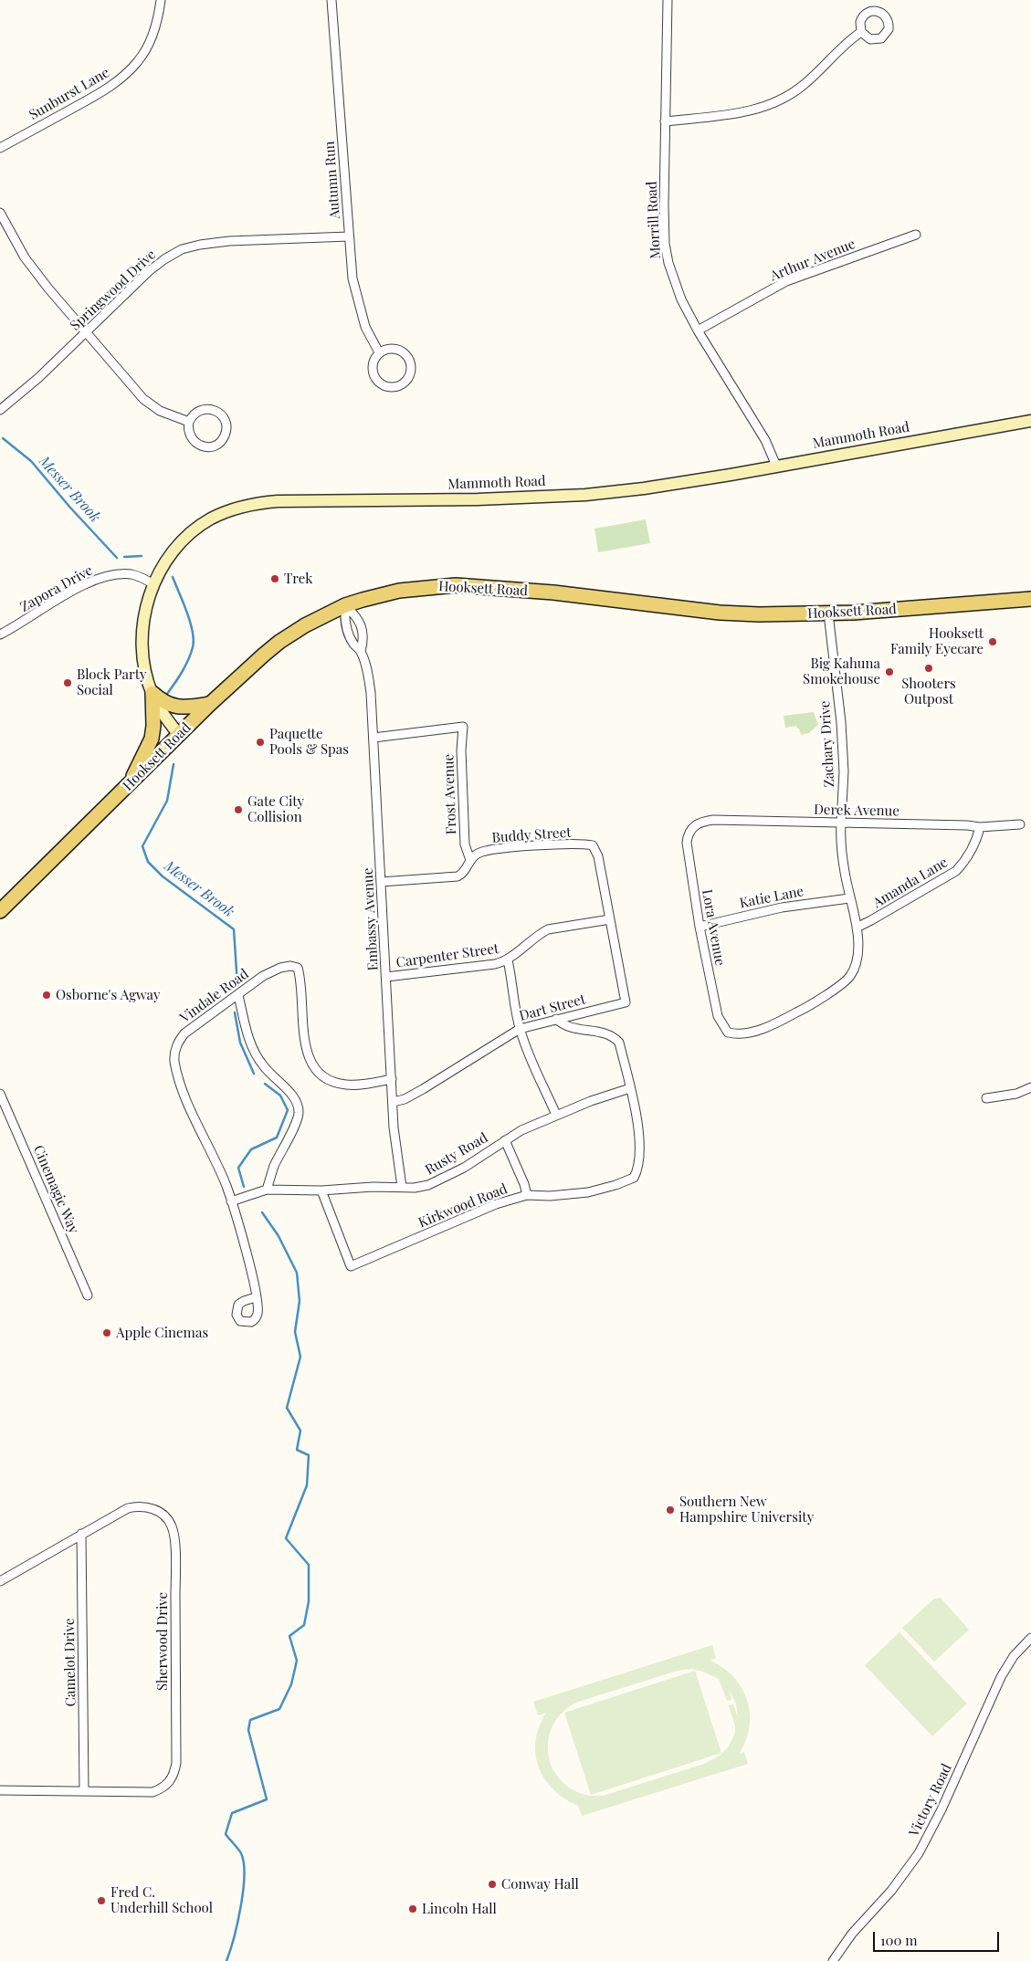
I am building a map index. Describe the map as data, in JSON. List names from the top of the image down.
{
  "streets": {
    "main road": ["Mammoth Road", "Hooksett Road"],
    "street": [
      "Sunburst Lane",
      "Autumn Run",
      "Morrill Road",
      "Arthur Avenue",
      "Springwood Drive",
      "Zapora Drive",
      "Zachary Drive",
      "Frost Avenue",
      "Derek Avenue",
      "Buddy Street",
      "Amanda Lane",
      "Katie Lane",
      "Embassy Avenue",
      "Lora Avenue",
      "Carpenter Street",
      "Vindale Road",
      "Dart Street",
      "Rusty Road",
      "Cinemagic Way",
      "Kirkwood Road",
      "Sherwood Drive",
      "Camelot Drive",
      "Victory Road"
    ]
  },
  "crossings": [
    ["Autumn Run", "Springwood Drive"],
    ["Morrill Road", "Arthur Avenue"],
    ["Morrill Road", "Mammoth Road"],
    ["Mammoth Road", "Zapora Drive"],
    ["Mammoth Road", "Hooksett Road"],
    ["Hooksett Road", "Zachary Drive"],
    ["Hooksett Road", "Embassy Avenue"],
    ["Zachary Drive", "Derek Avenue"],
    ["Zachary Drive", "Amanda Lane"],
    ["Zachary Drive", "Katie Lane"],
    ["Zachary Drive", "Lora Avenue"],
    ["Frost Avenue", "Buddy Street"],
    ["Frost Avenue", "Embassy Avenue"],
    ["Derek Avenue", "Amanda Lane"],
    ["Derek Avenue", "Lora Avenue"],
    ["Buddy Street", "Embassy Avenue"],
    ["Buddy Street", "Carpenter Street"],
    ["Buddy Street", "Dart Street"],
    ["Katie Lane", "Lora Avenue"],
    ["Embassy Avenue", "Carpenter Street"],
    ["Embassy Avenue", "Vindale Road"],
    ["Embassy Avenue", "Dart Street"],
    ["Embassy Avenue", "Rusty Road"],
    ["Carpenter Street", "Dart Street"],
    ["Vindale Road", "Rusty Road"],
    ["Rusty Road", "Kirkwood Road"],
    ["Sherwood Drive", "Camelot Drive"]
  ],
  "water": ["Messer Brook"],
  "places": [
    "Trek",
    "Hooksett Family Eyecare",
    "Shooters Outpost",
    "Big Kahuna Smokehouse",
    "Block Party Social",
    "Paquette Pools & Spas",
    "Gate City Collision",
    "Osborne's Agway",
    "Apple Cinemas",
    "Southern New Hampshire University",
    "Conway Hall",
    "Fred C. Underhill School",
    "Lincoln Hall"
  ],
  "scale_bar": "100 m"
}
